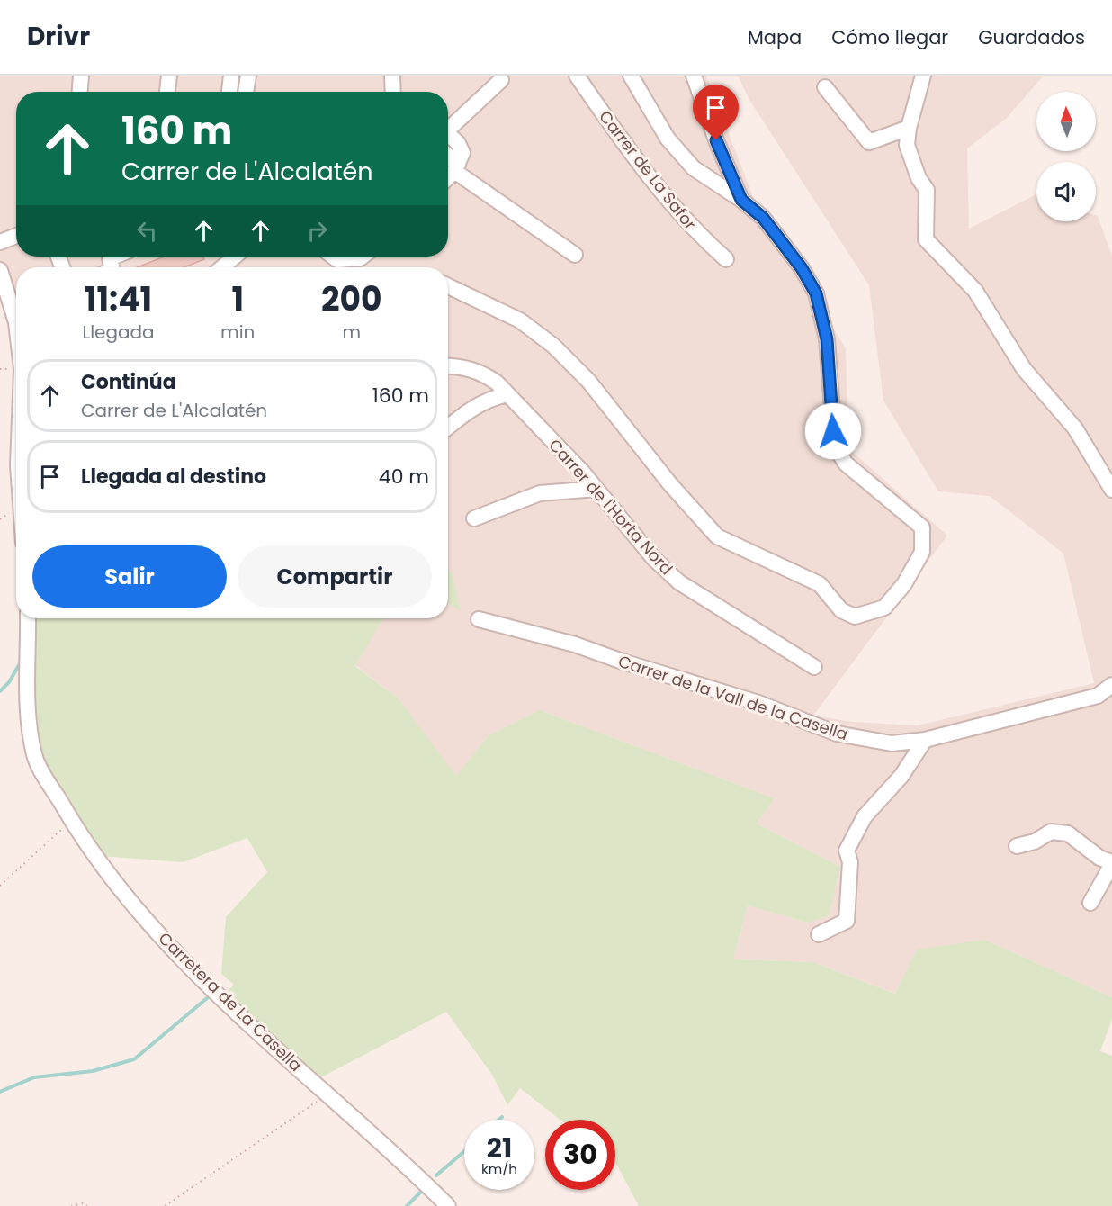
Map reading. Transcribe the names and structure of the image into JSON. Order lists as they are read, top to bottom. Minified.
{"streets":{"street":["Carrer de La Safor","Carrer de l'Horta Nord","Carrer de la Vall de la Casella","Carretera de La Casella"]},"north":"top","page":{"header":"Drivr","nav":["Mapa","Cómo llegar","Guardados"],"turn":["160 m","Carrer de L'Alcalatén"],"eta":["11:41","Llegada","1","min","200","m"],"list":[{"name":"Continúa","note":"Carrer de L'Alcalatén","value":"160 m"},{"name":"Llegada al destino","value":"40 m"}],"buttons":["Salir","Compartir"],"speed":"21 km/h","limit":"30"}}
